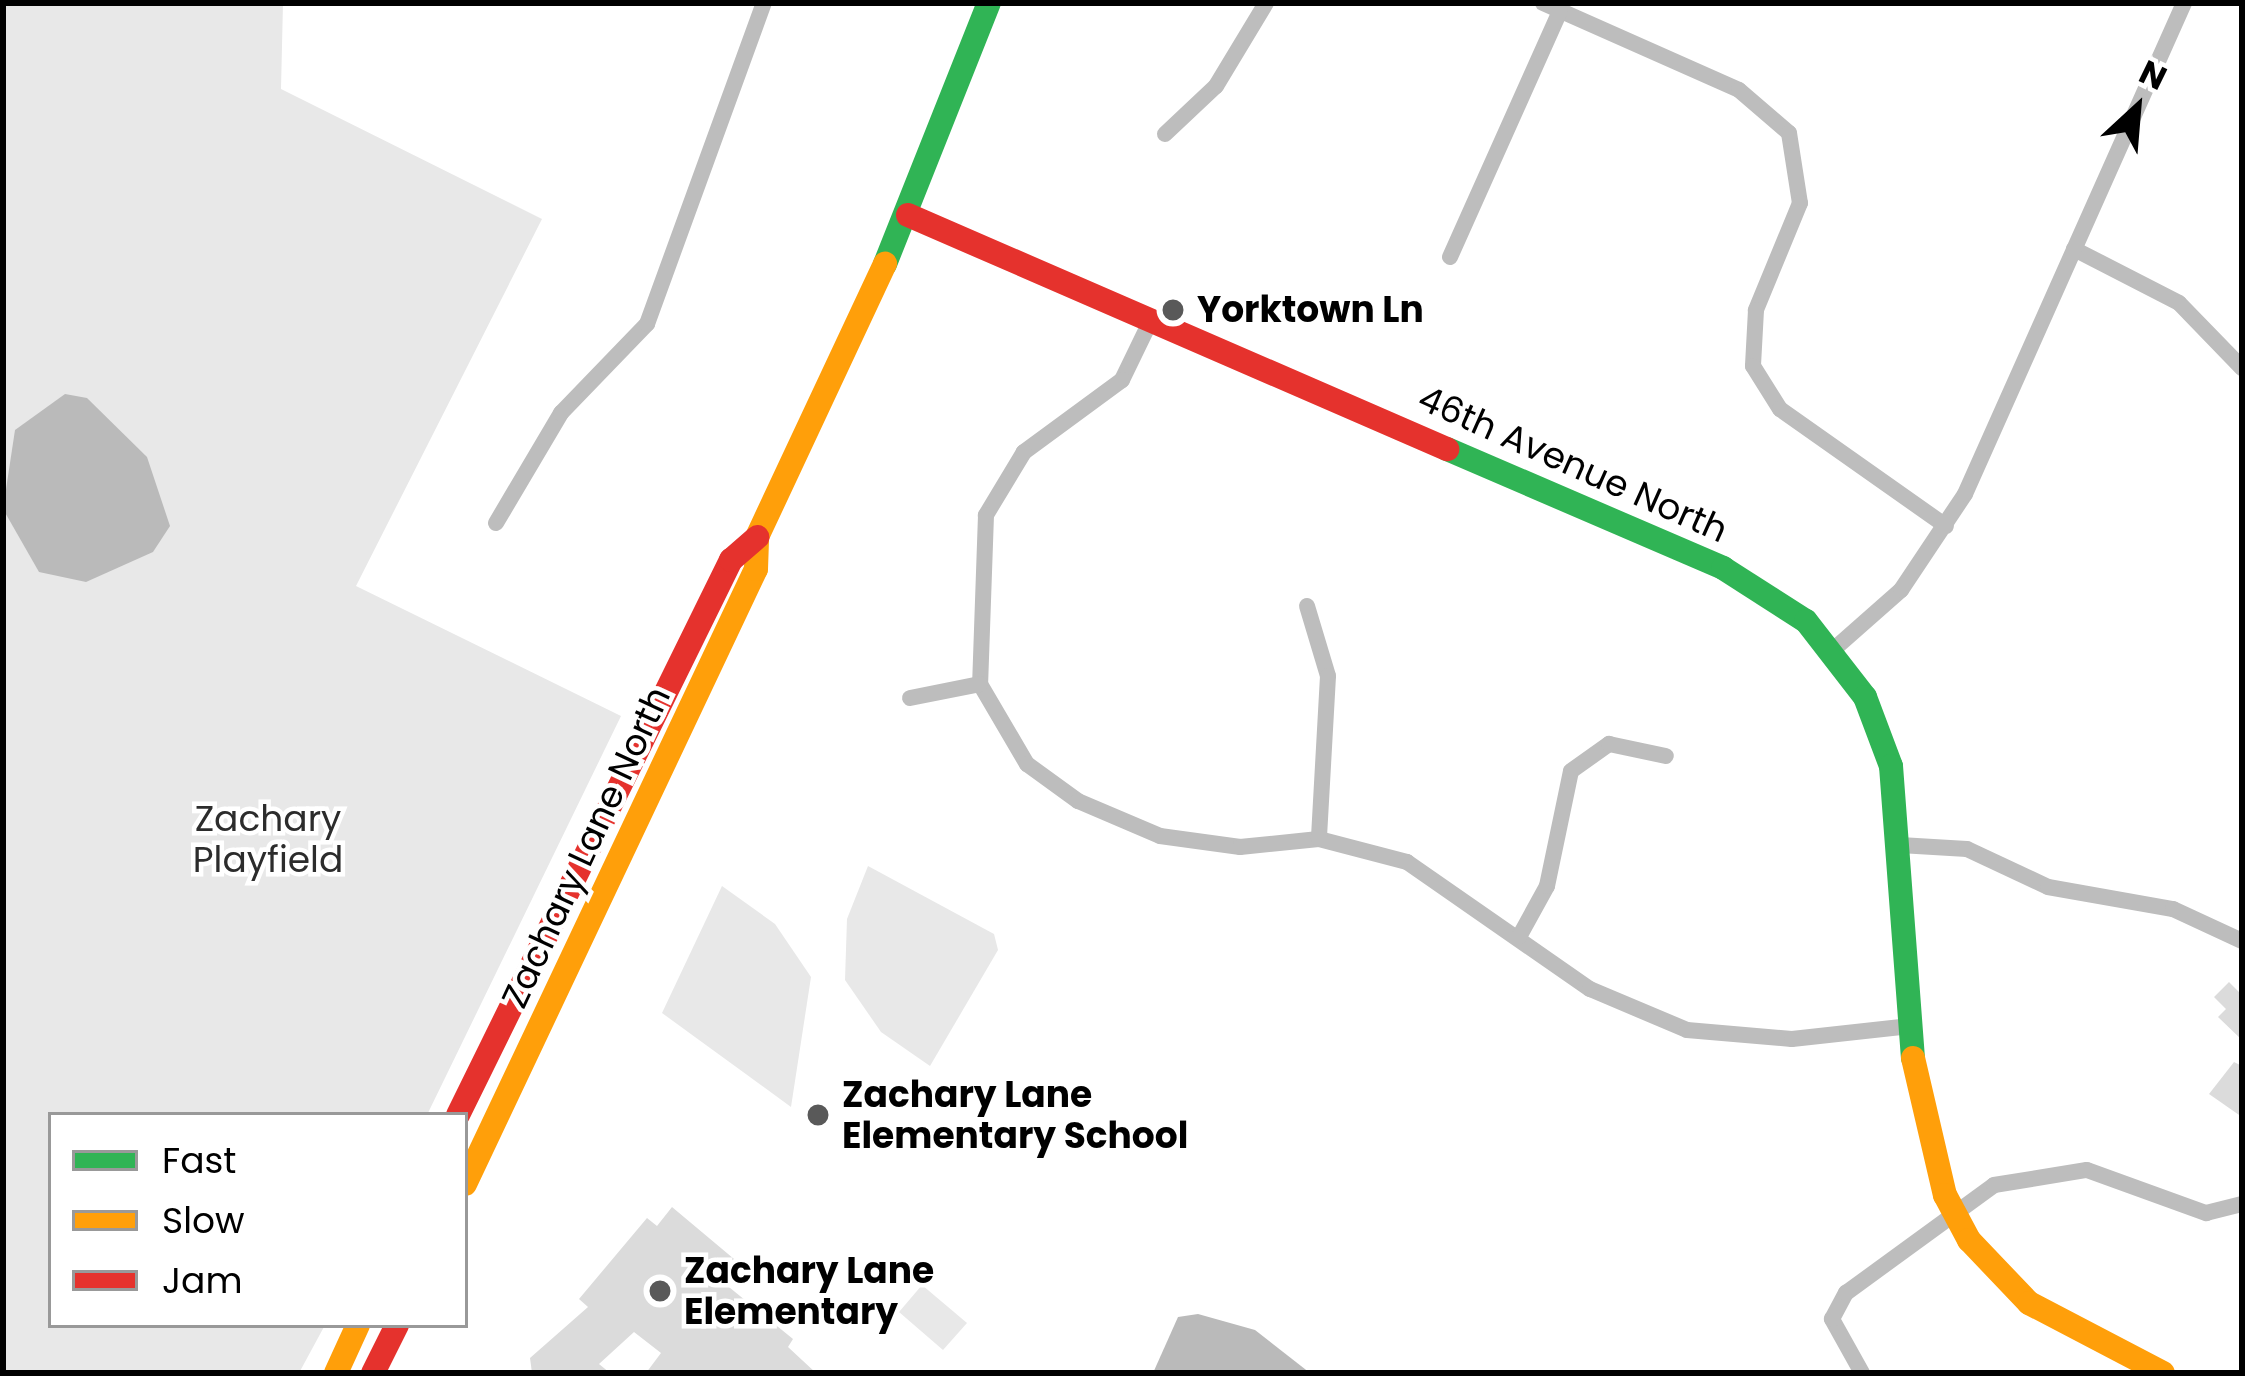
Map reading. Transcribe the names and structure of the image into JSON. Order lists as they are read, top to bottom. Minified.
{"streets":{"street":["46th Avenue North","Zachary Lane North"]},"crossings":[["46th Avenue North","Zachary Lane North"]],"parks":["Zachary Playfield"],"places":["Yorktown Ln","Zachary Lane Elementary School","Zachary Lane Elementary"],"legend":["Fast","Slow","Jam"],"north":"top right"}
